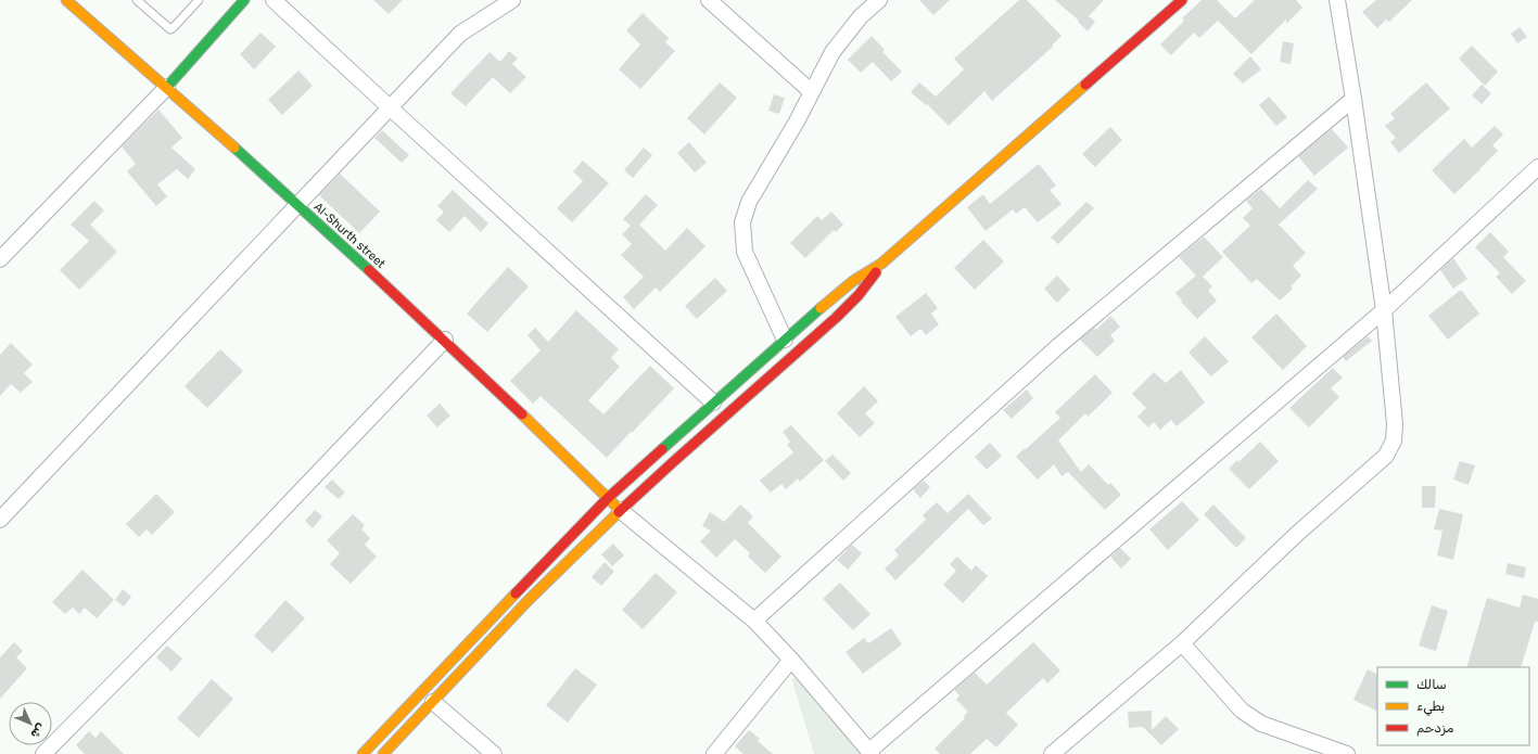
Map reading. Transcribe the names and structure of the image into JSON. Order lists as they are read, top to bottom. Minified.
{"streets":{"main road":["Al-Shurth street"]},"legend":["سالك","بطيء","مزدحم"],"north":"bottom right"}
